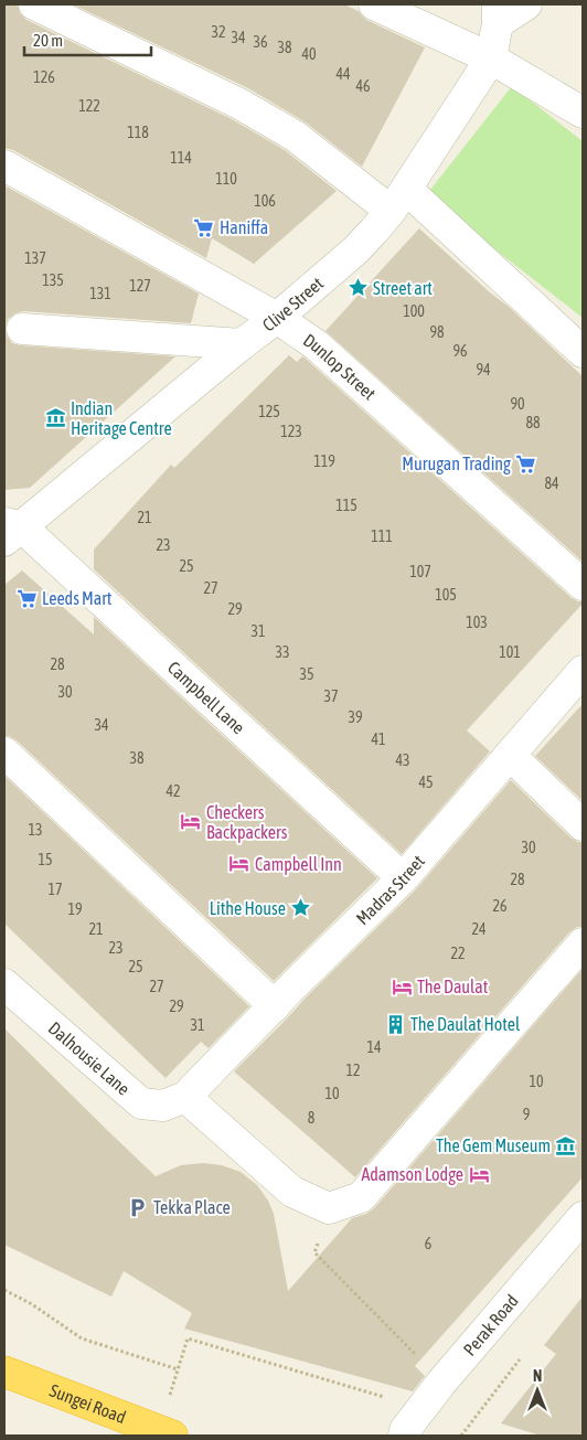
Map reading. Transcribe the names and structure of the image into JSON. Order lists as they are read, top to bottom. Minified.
{"streets":{"highway":["Sungei Road"],"street":["Clive Street","Dunlop Street","Campbell Lane","Madras Street","Dalhousie Lane","Perak Road"]},"crossings":[["Clive Street","Dunlop Street"],["Clive Street","Campbell Lane"],["Campbell Lane","Madras Street"],["Madras Street","Dalhousie Lane"]],"places":{"supermarket":["Haniffa","Murugan Trading","Leeds Mart"],"place":["Street art","Lithe House"],"museum":["Indian Heritage Centre","The Gem Museum"],"hotel":["Checkers Backpackers","Campbell Inn","The Daulat","Adamson Lodge"],"building":["The Daulat Hotel"],"parking":["Tekka Place"]},"house_numbers":["32","34","36","38","40","44","126","46","122","118","114","110","106","137","135","127","131","100","98","96","94","90","125","88","123","119","84","115","21","111","23","25","107","27","105","29","103","31","33","101","28","35","30","37","39","34","41","38","43","45","42","13","30","15","28","17","26","19","21","24","23","22","25","27","29","31","14","12","10","10","9","8","6"],"scale_bar":"20 m","north":"top"}
